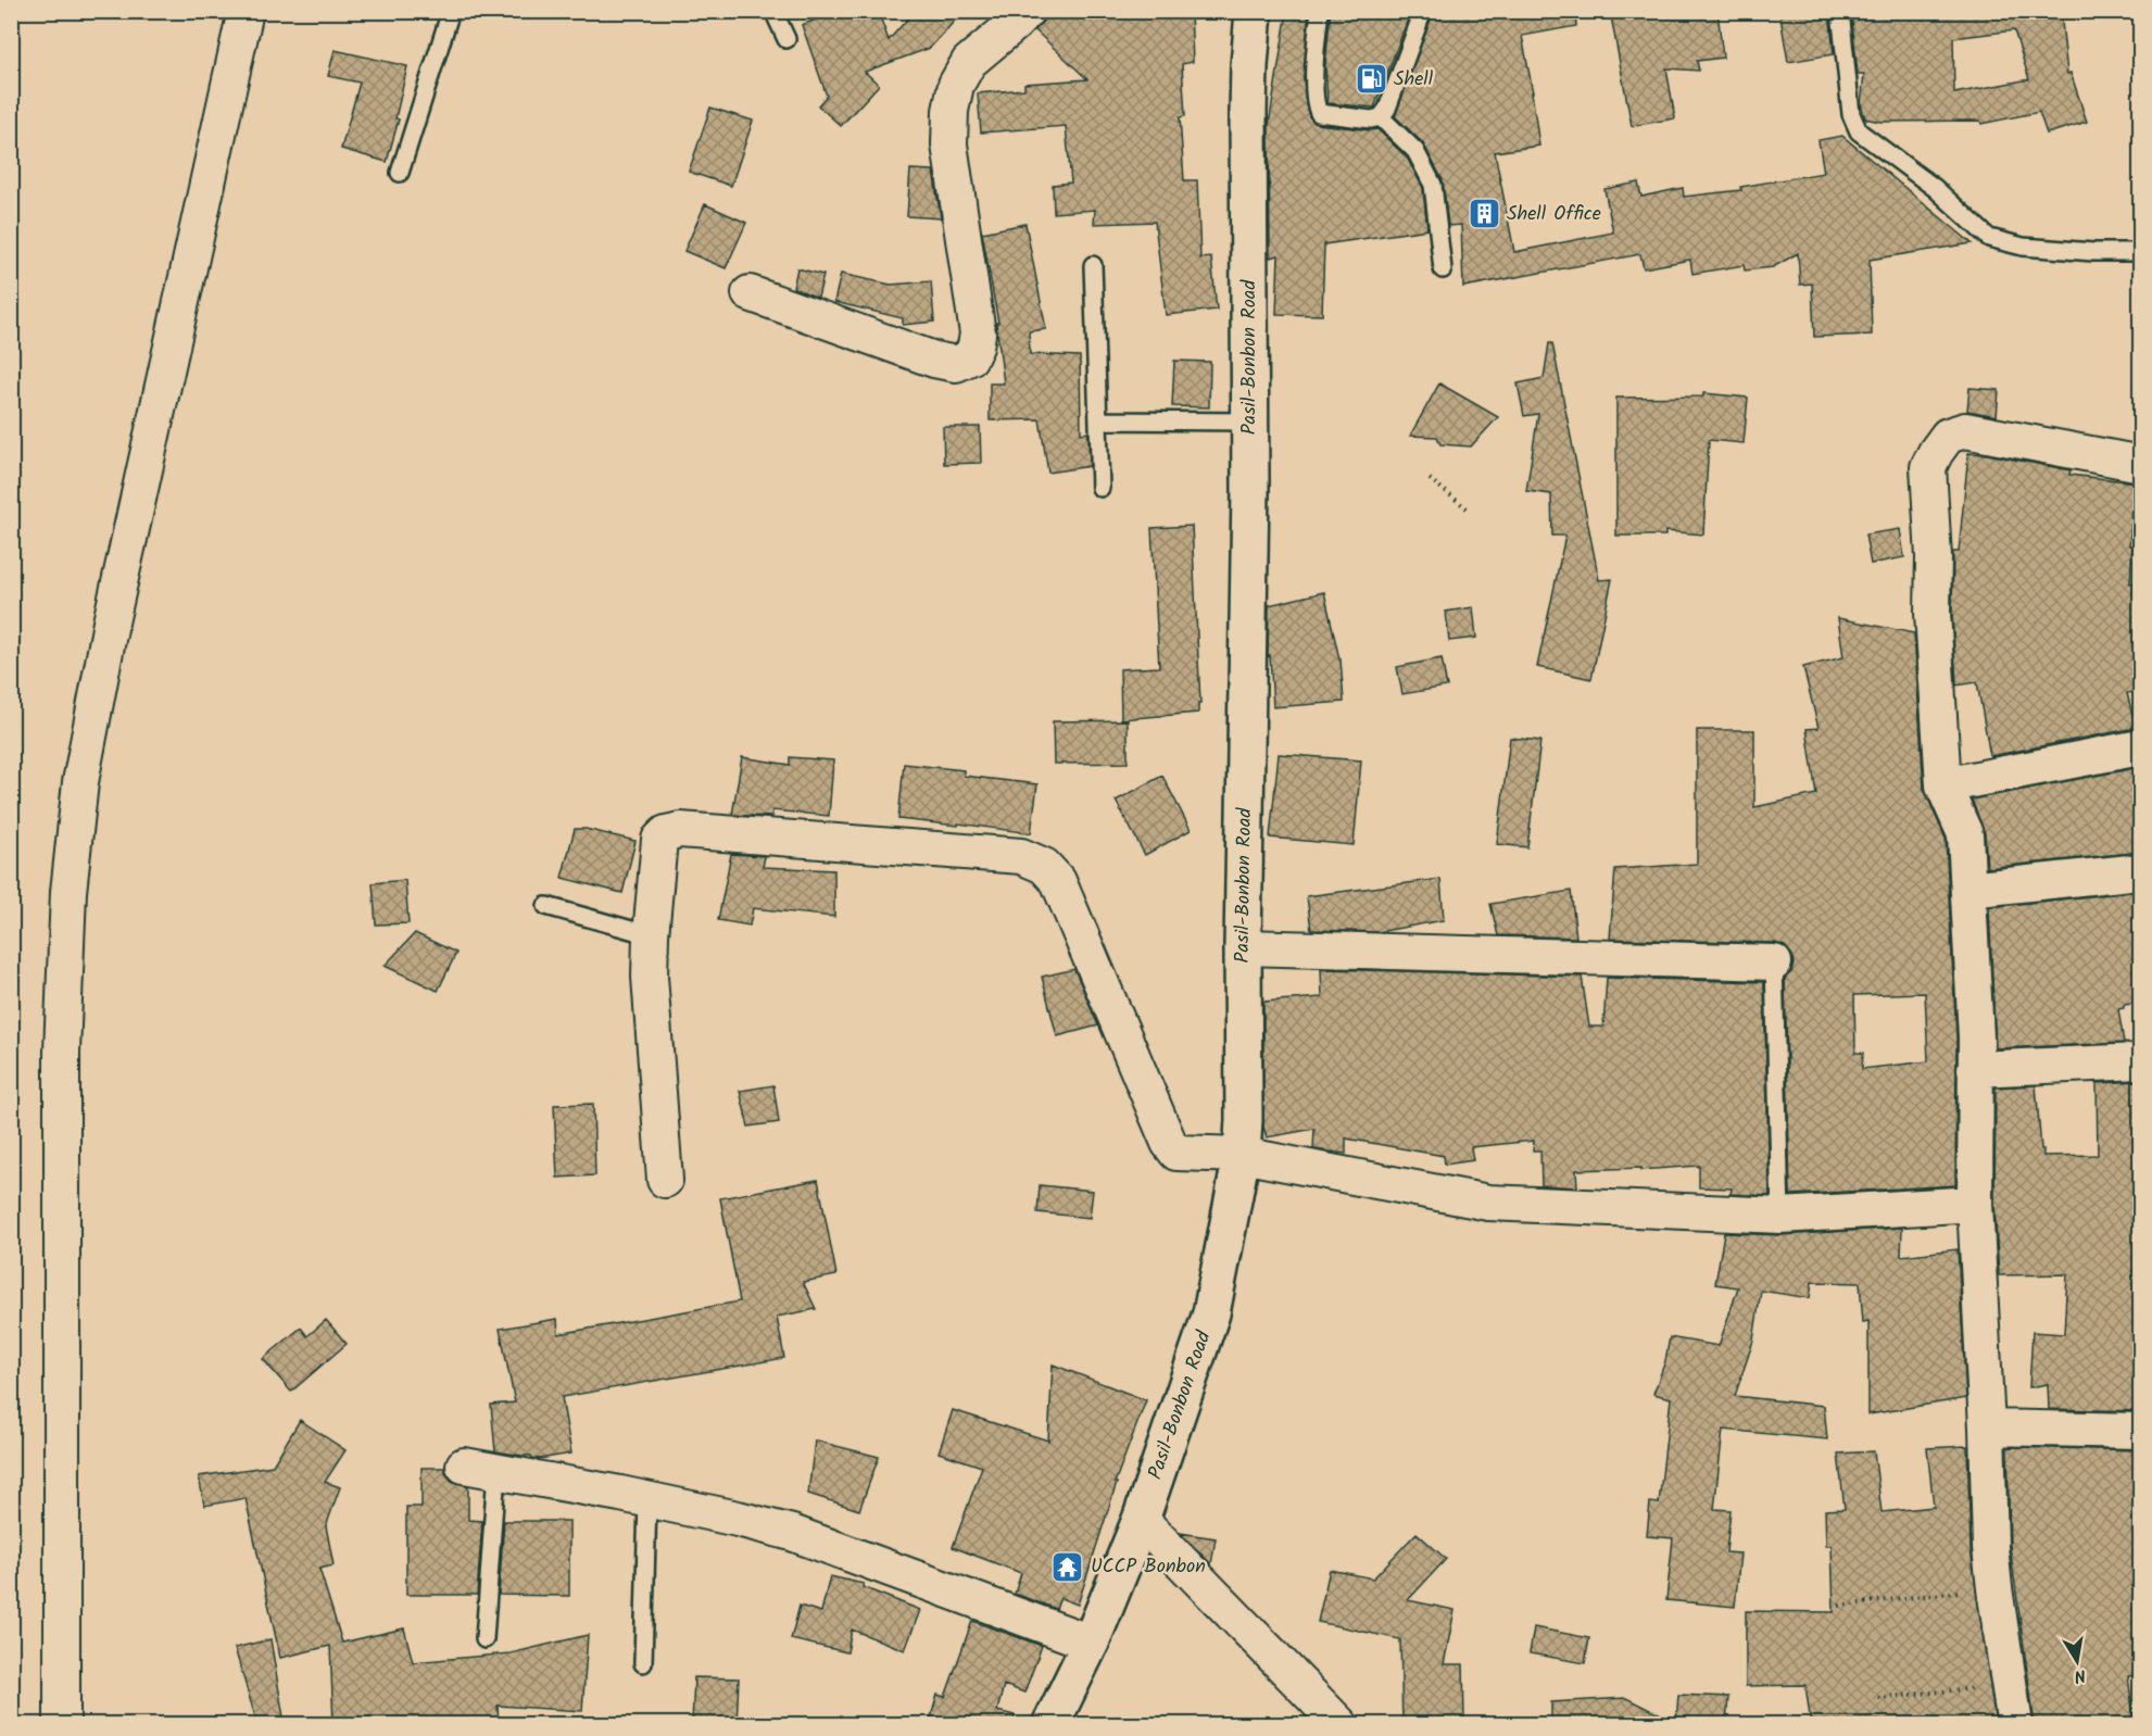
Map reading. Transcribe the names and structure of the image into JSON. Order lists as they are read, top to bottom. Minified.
{"streets":{"street":["Pasil-Bonbon Road"]},"places":{"fuel station":["Shell"],"building":["Shell Office"],"temple":["UCCP Bonbon"]},"north":"bottom"}
